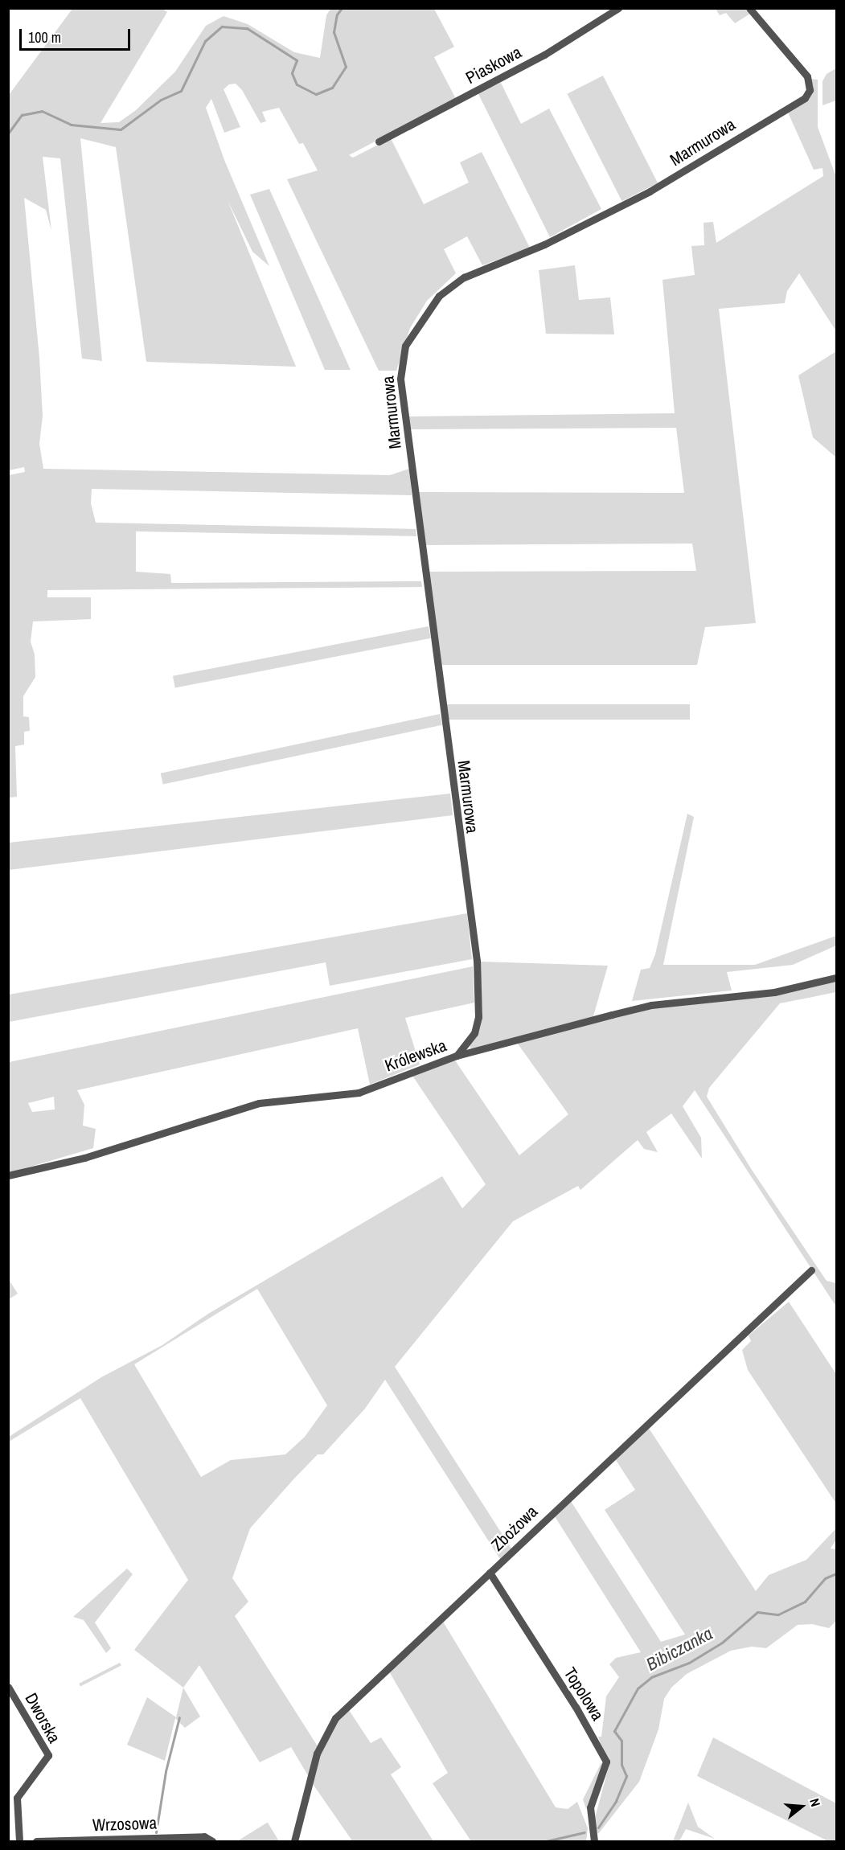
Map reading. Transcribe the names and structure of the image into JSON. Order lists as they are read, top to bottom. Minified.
{"streets":{"street":["Piaskowa","Marmurowa","Królewska","Zbożowa","Topolowa","Dworska","Wrzosowa"]},"crossings":[["Marmurowa","Królewska"],["Zbożowa","Topolowa"]],"water":["Bibiczanka"],"scale_bar":"100 m","north":"right"}
